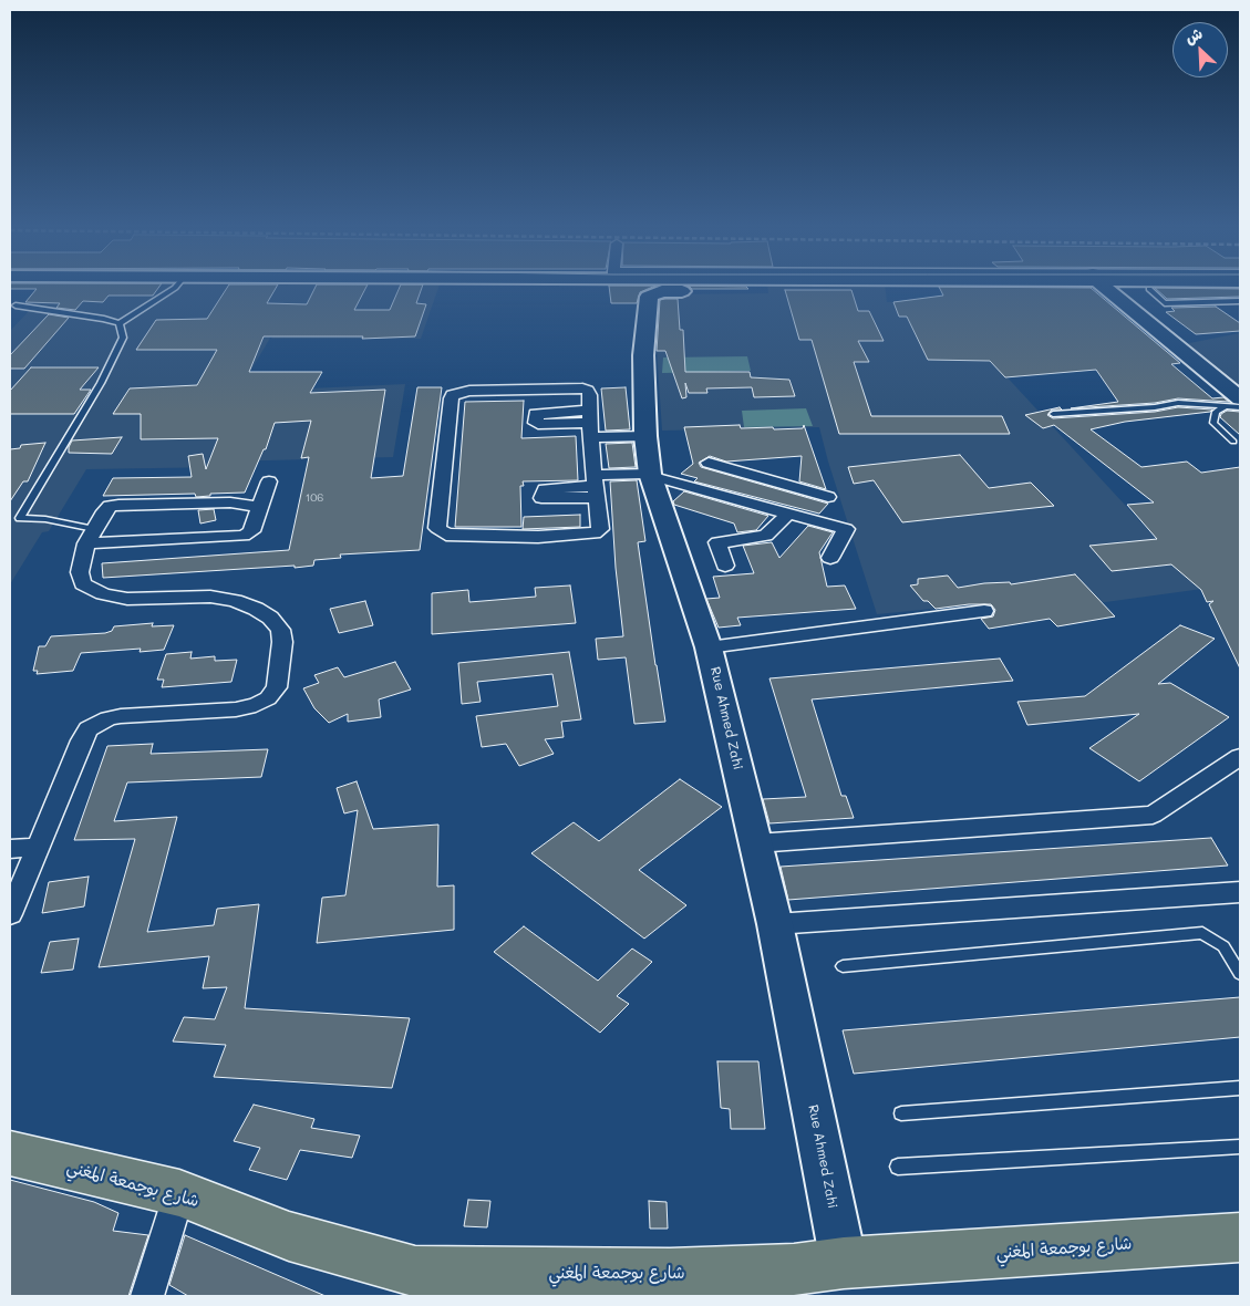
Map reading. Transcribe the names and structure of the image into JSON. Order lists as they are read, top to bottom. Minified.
{"streets":{"main road":["Rue Ahmed Zahi","شارع بوجمعة المغني"]},"crossings":[["Rue Ahmed Zahi","شارع بوجمعة المغني"]],"house_numbers":["106"],"north":"top left"}
